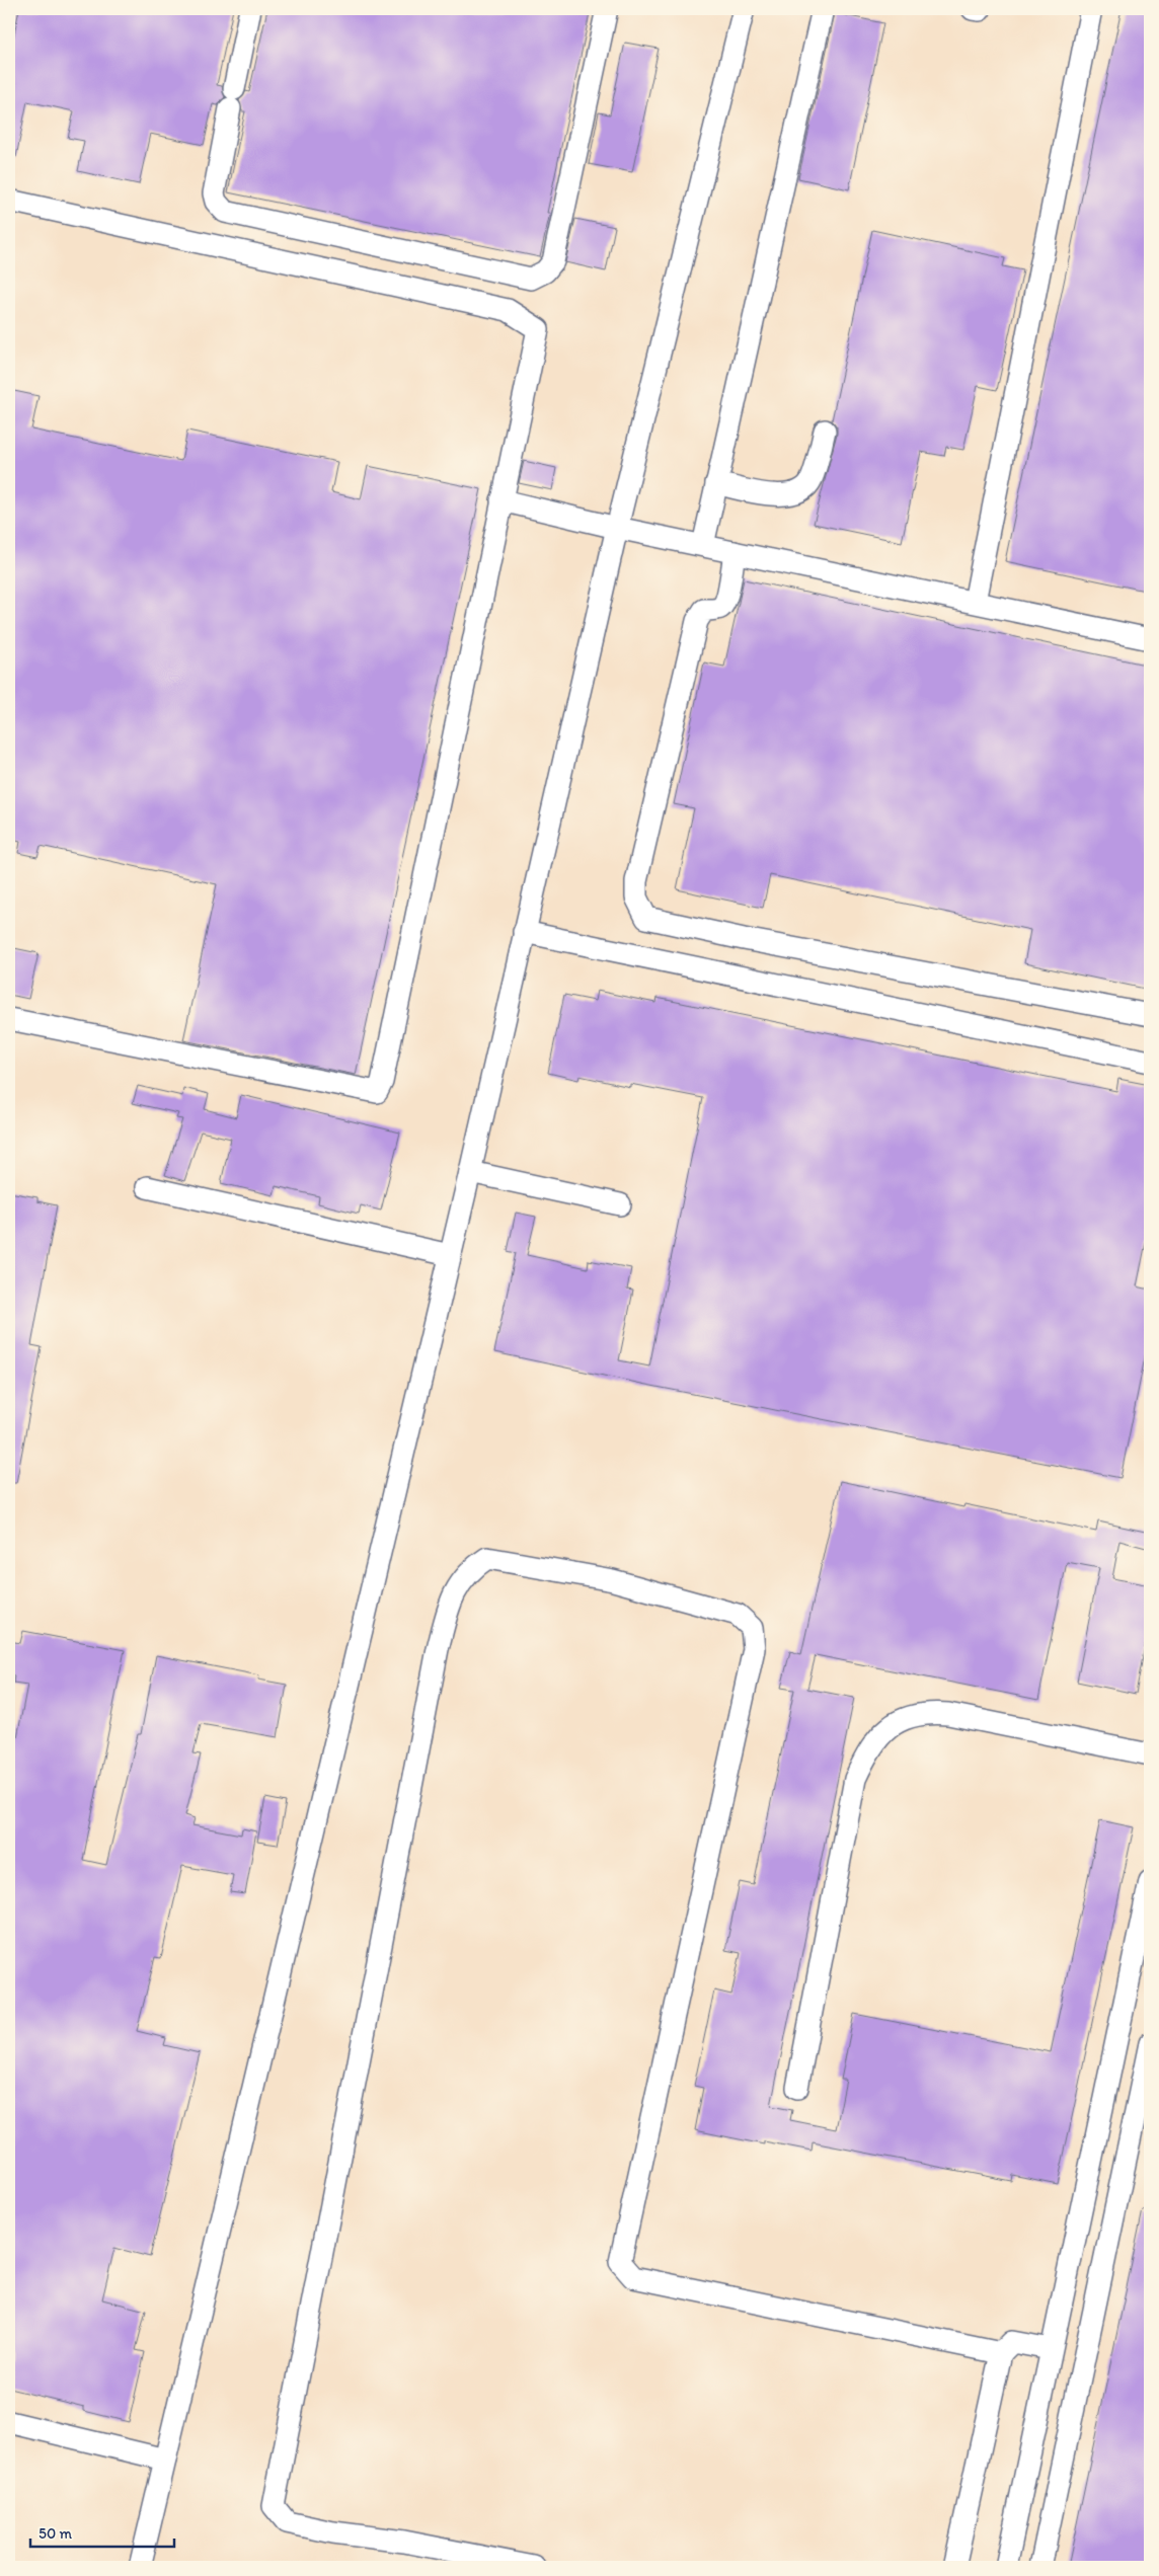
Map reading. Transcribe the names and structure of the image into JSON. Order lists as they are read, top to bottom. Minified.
{"scale_bar":"50 m"}
